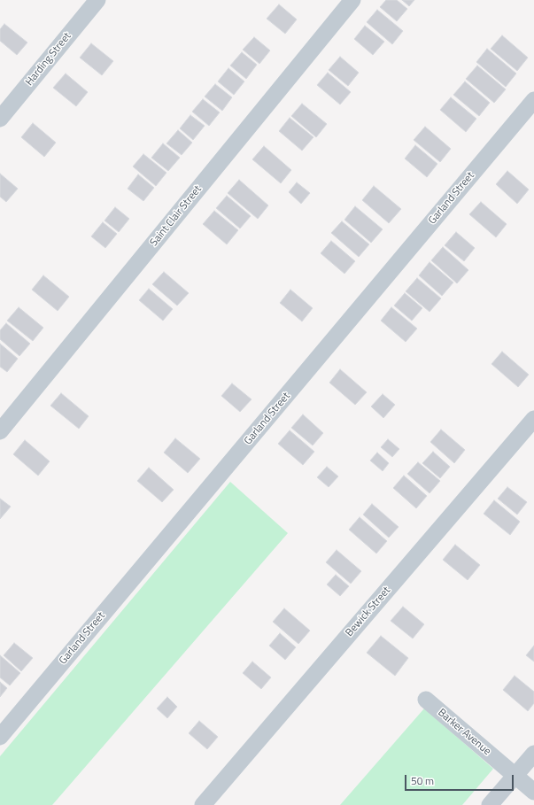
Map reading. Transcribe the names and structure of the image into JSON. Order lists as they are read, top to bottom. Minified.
{"streets":{"street":["Harding Street","Garland Street","Saint Clair Street","Bewick Street","Barker Avenue"]},"scale_bar":"50 m"}
